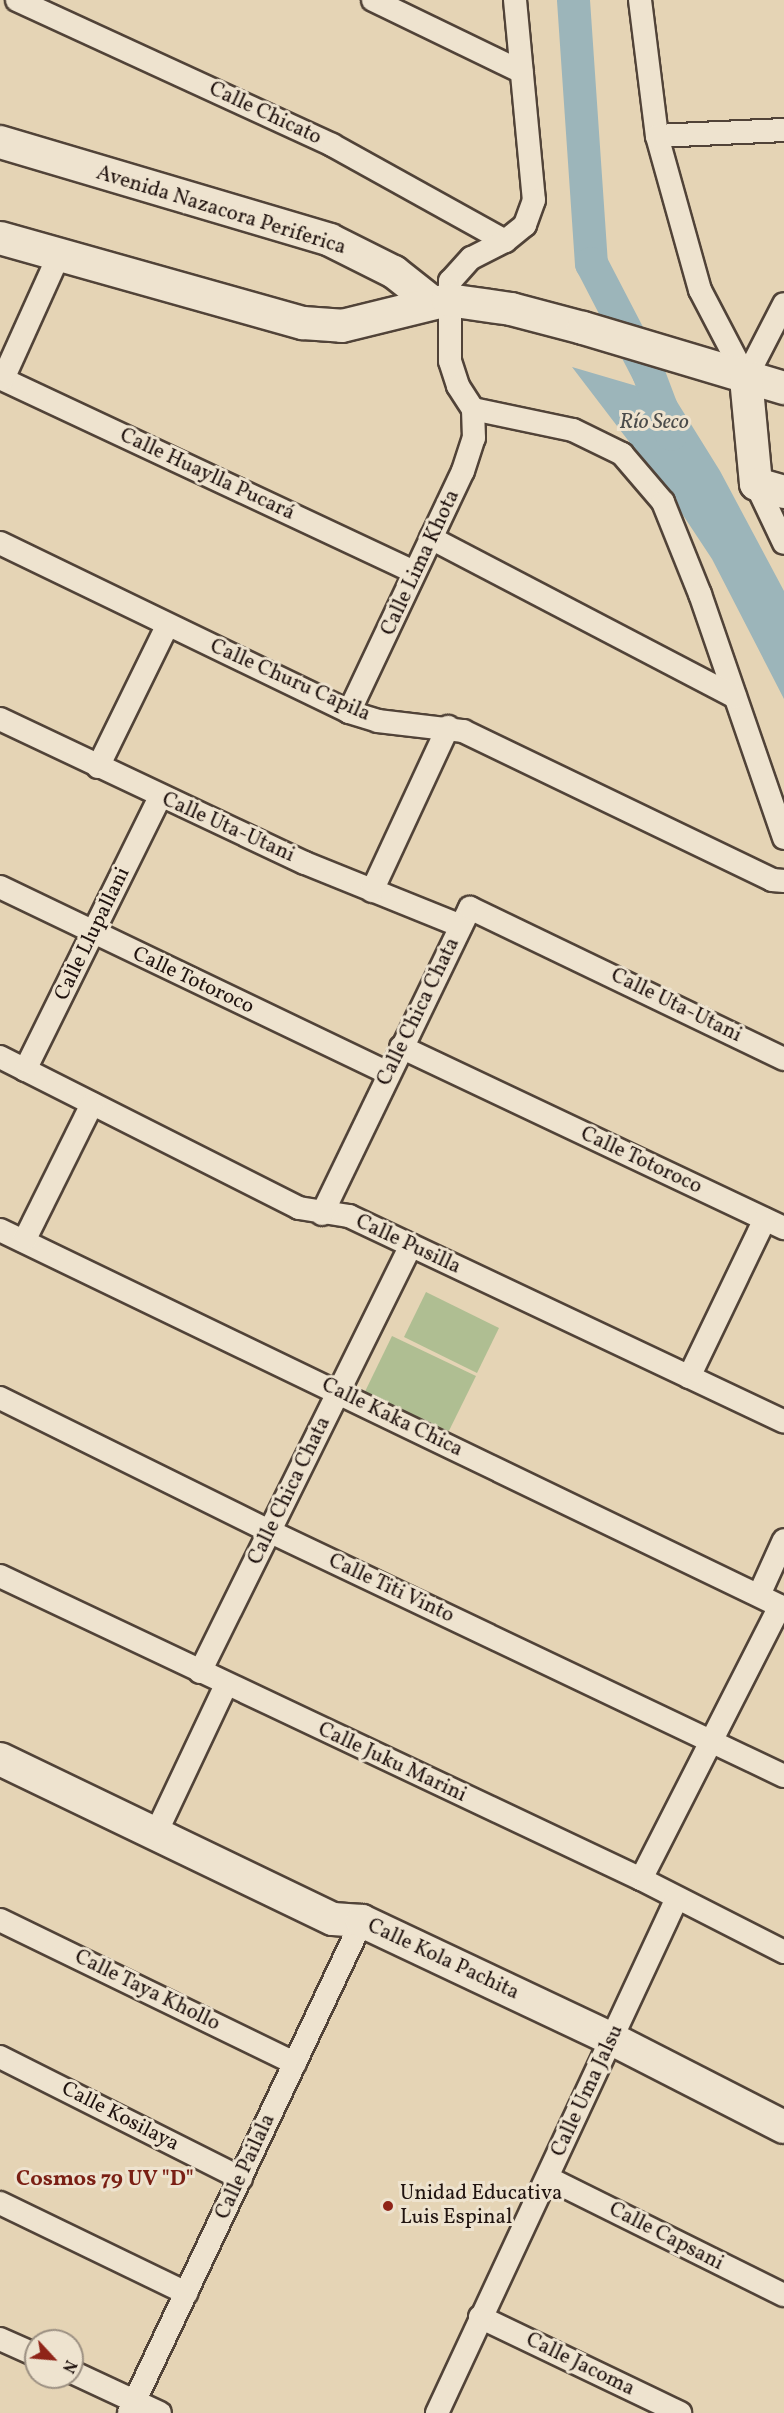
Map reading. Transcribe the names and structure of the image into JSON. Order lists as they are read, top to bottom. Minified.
{"streets":{"street":["Calle Chicato","Avenida Nazacora Periferica","Calle Huaylla Pucará","Calle Lima Khota","Calle Churu Capila","Calle Uta-Utani","Calle Llupallani","Calle Totoroco","Calle Chica Chata","Calle Pusilla","Calle Kaka Chica","Calle Titi Vinto","Calle Juku Marini","Calle Kola Pachita","Calle Taya Khollo","Calle Uma Jalsu","Calle Kosilaya","Calle Pailala","Calle Capsani","Calle Jacoma"]},"crossings":[["Calle Huaylla Pucará","Calle Lima Khota"],["Calle Lima Khota","Calle Churu Capila"],["Calle Uta-Utani","Calle Llupallani"],["Calle Uta-Utani","Calle Chica Chata"],["Calle Llupallani","Calle Totoroco"],["Calle Llupallani","Calle Pusilla"],["Calle Totoroco","Calle Chica Chata"],["Calle Chica Chata","Calle Pusilla"],["Calle Chica Chata","Calle Kaka Chica"],["Calle Chica Chata","Calle Titi Vinto"],["Calle Chica Chata","Calle Juku Marini"],["Calle Juku Marini","Calle Uma Jalsu"],["Calle Kola Pachita","Calle Uma Jalsu"],["Calle Kola Pachita","Calle Pailala"],["Calle Taya Khollo","Calle Pailala"],["Calle Uma Jalsu","Calle Capsani"],["Calle Uma Jalsu","Calle Jacoma"],["Calle Kosilaya","Calle Pailala"]],"districts":["Cosmos 79 UV \"D\""],"water":["Río Seco"],"places":["Unidad Educativa Luis Espinal"],"north":"bottom right"}
